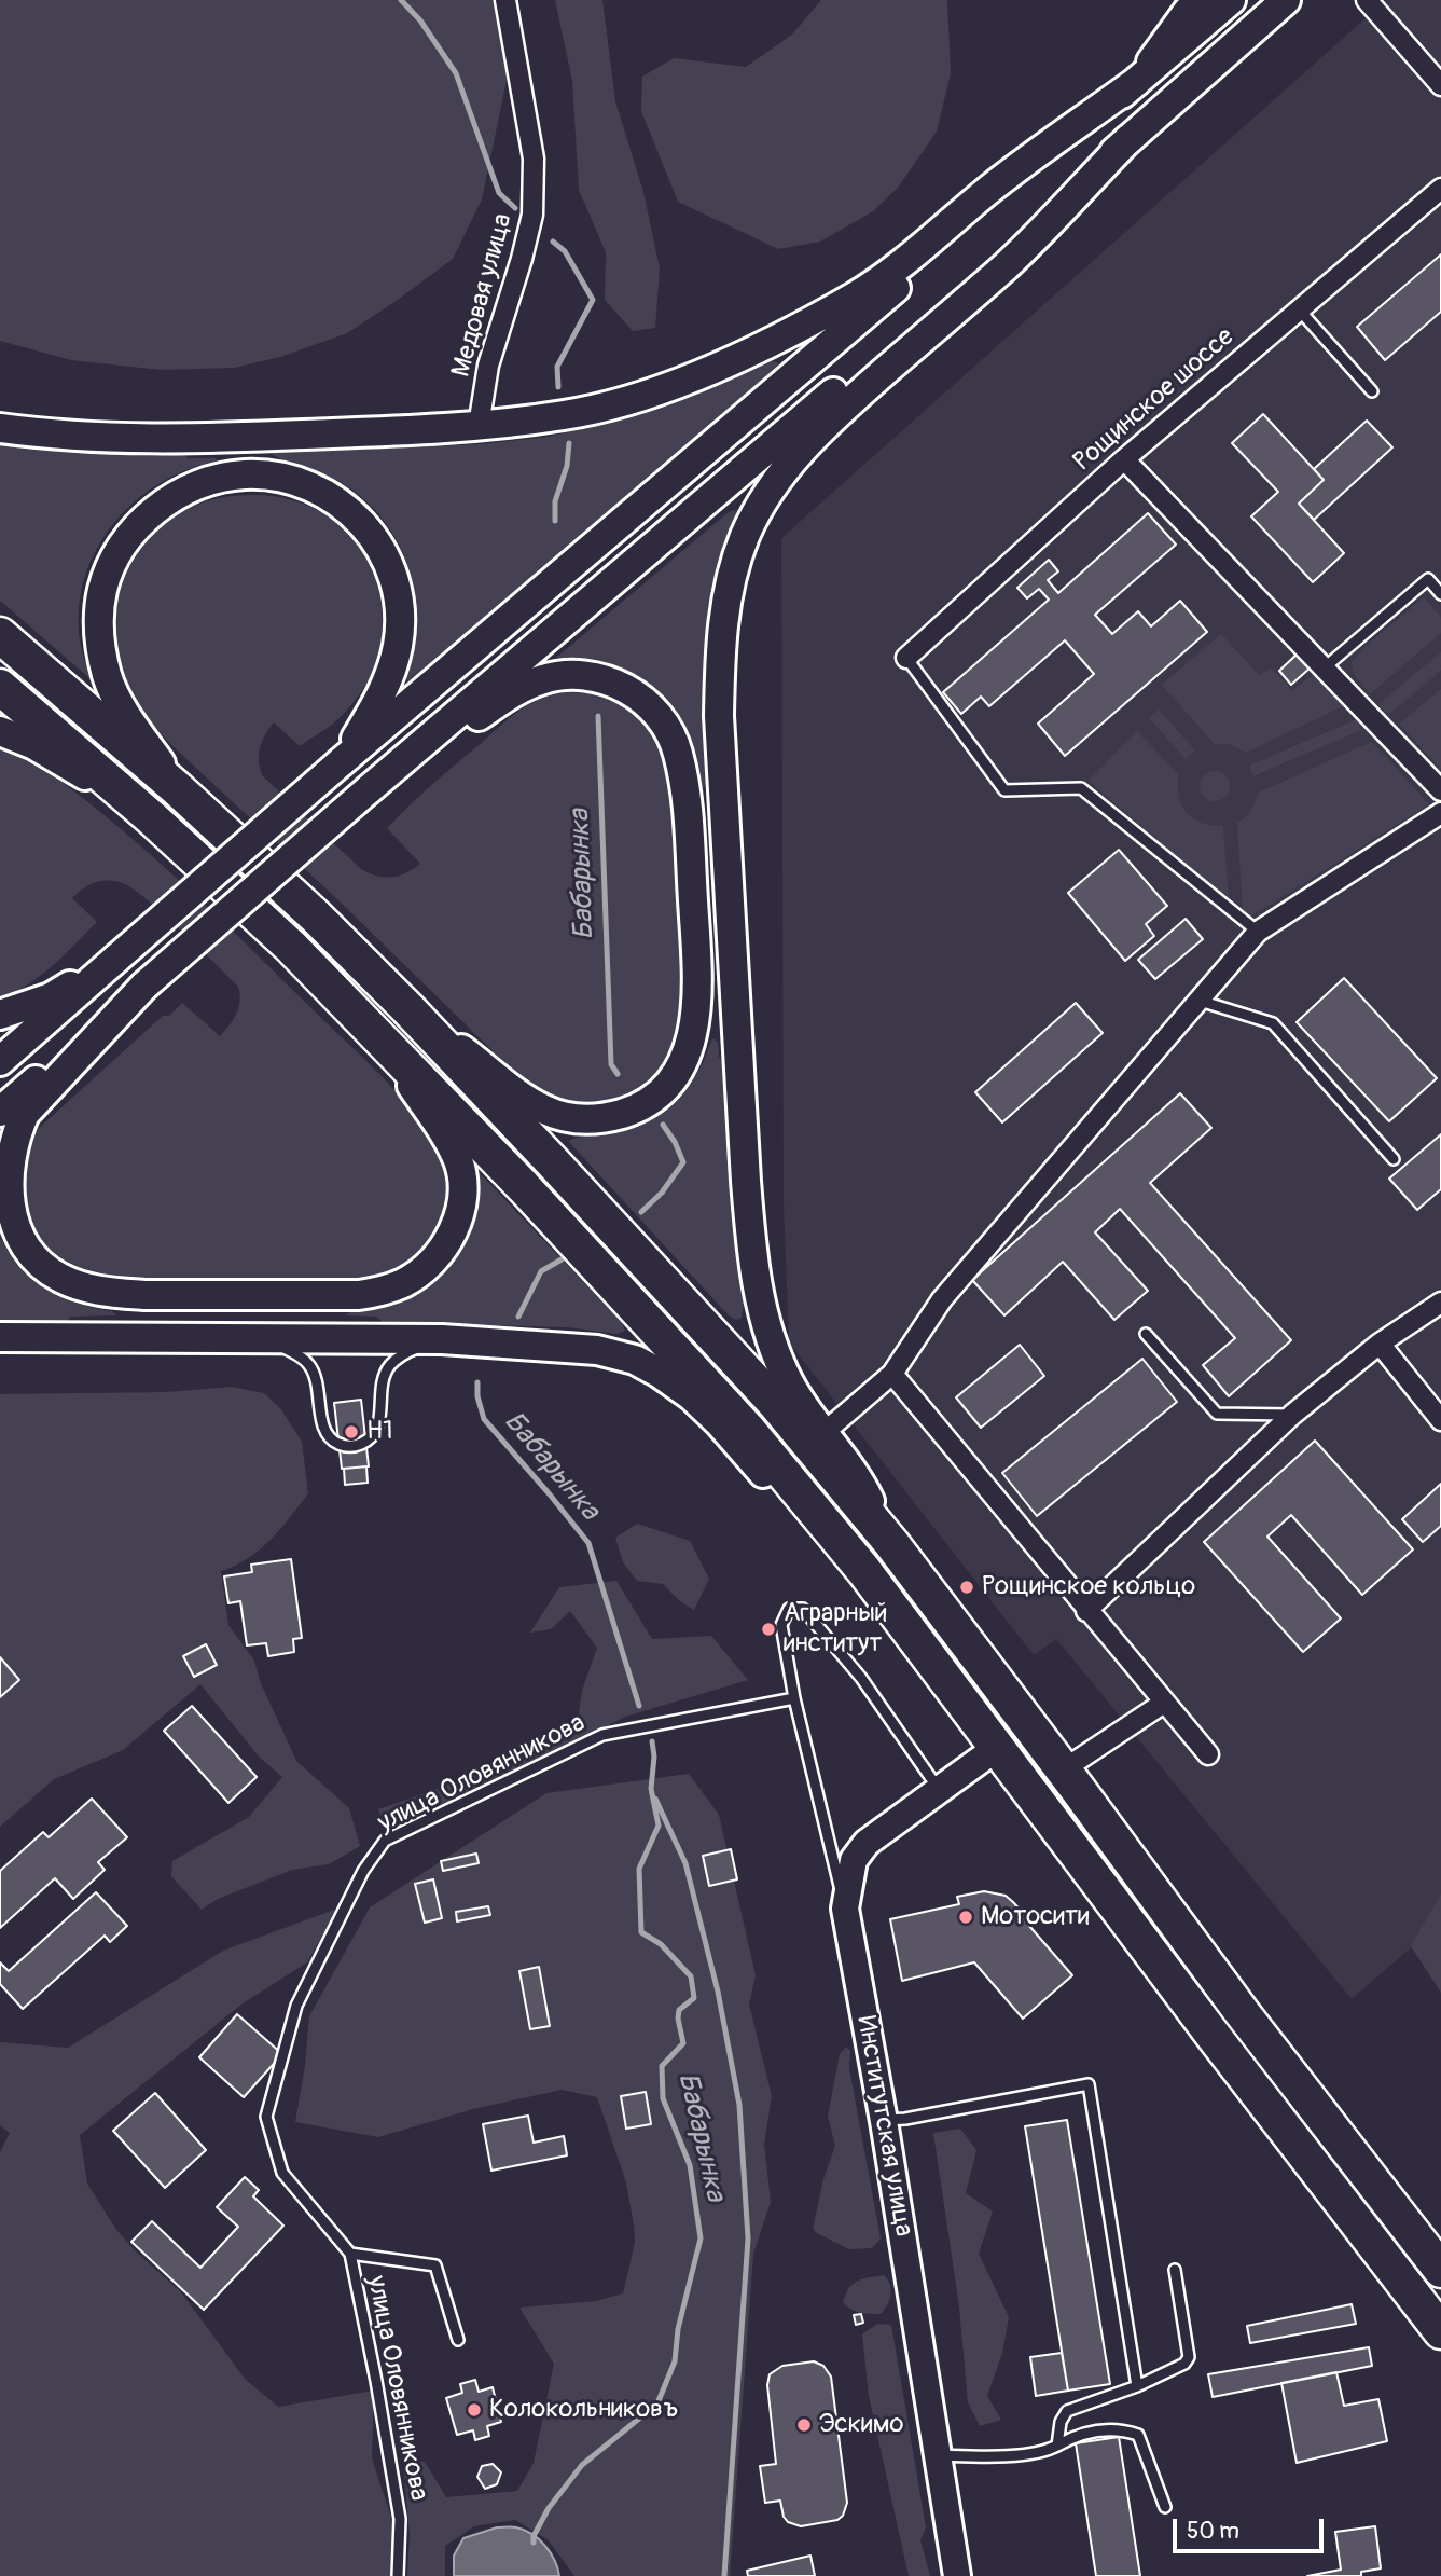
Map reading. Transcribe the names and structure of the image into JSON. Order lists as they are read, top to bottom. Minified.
{"streets":{"street":["Медовая улица","Рощинское шоссе","Институтская улица"],"lane":["улица Оловянникова"]},"water":["Бабарынка"],"places":["Н1","Рощинское кольцо","Аграрный институт","Мотосити","Колокольниковъ","Эскимо"],"scale_bar":"50 m"}
